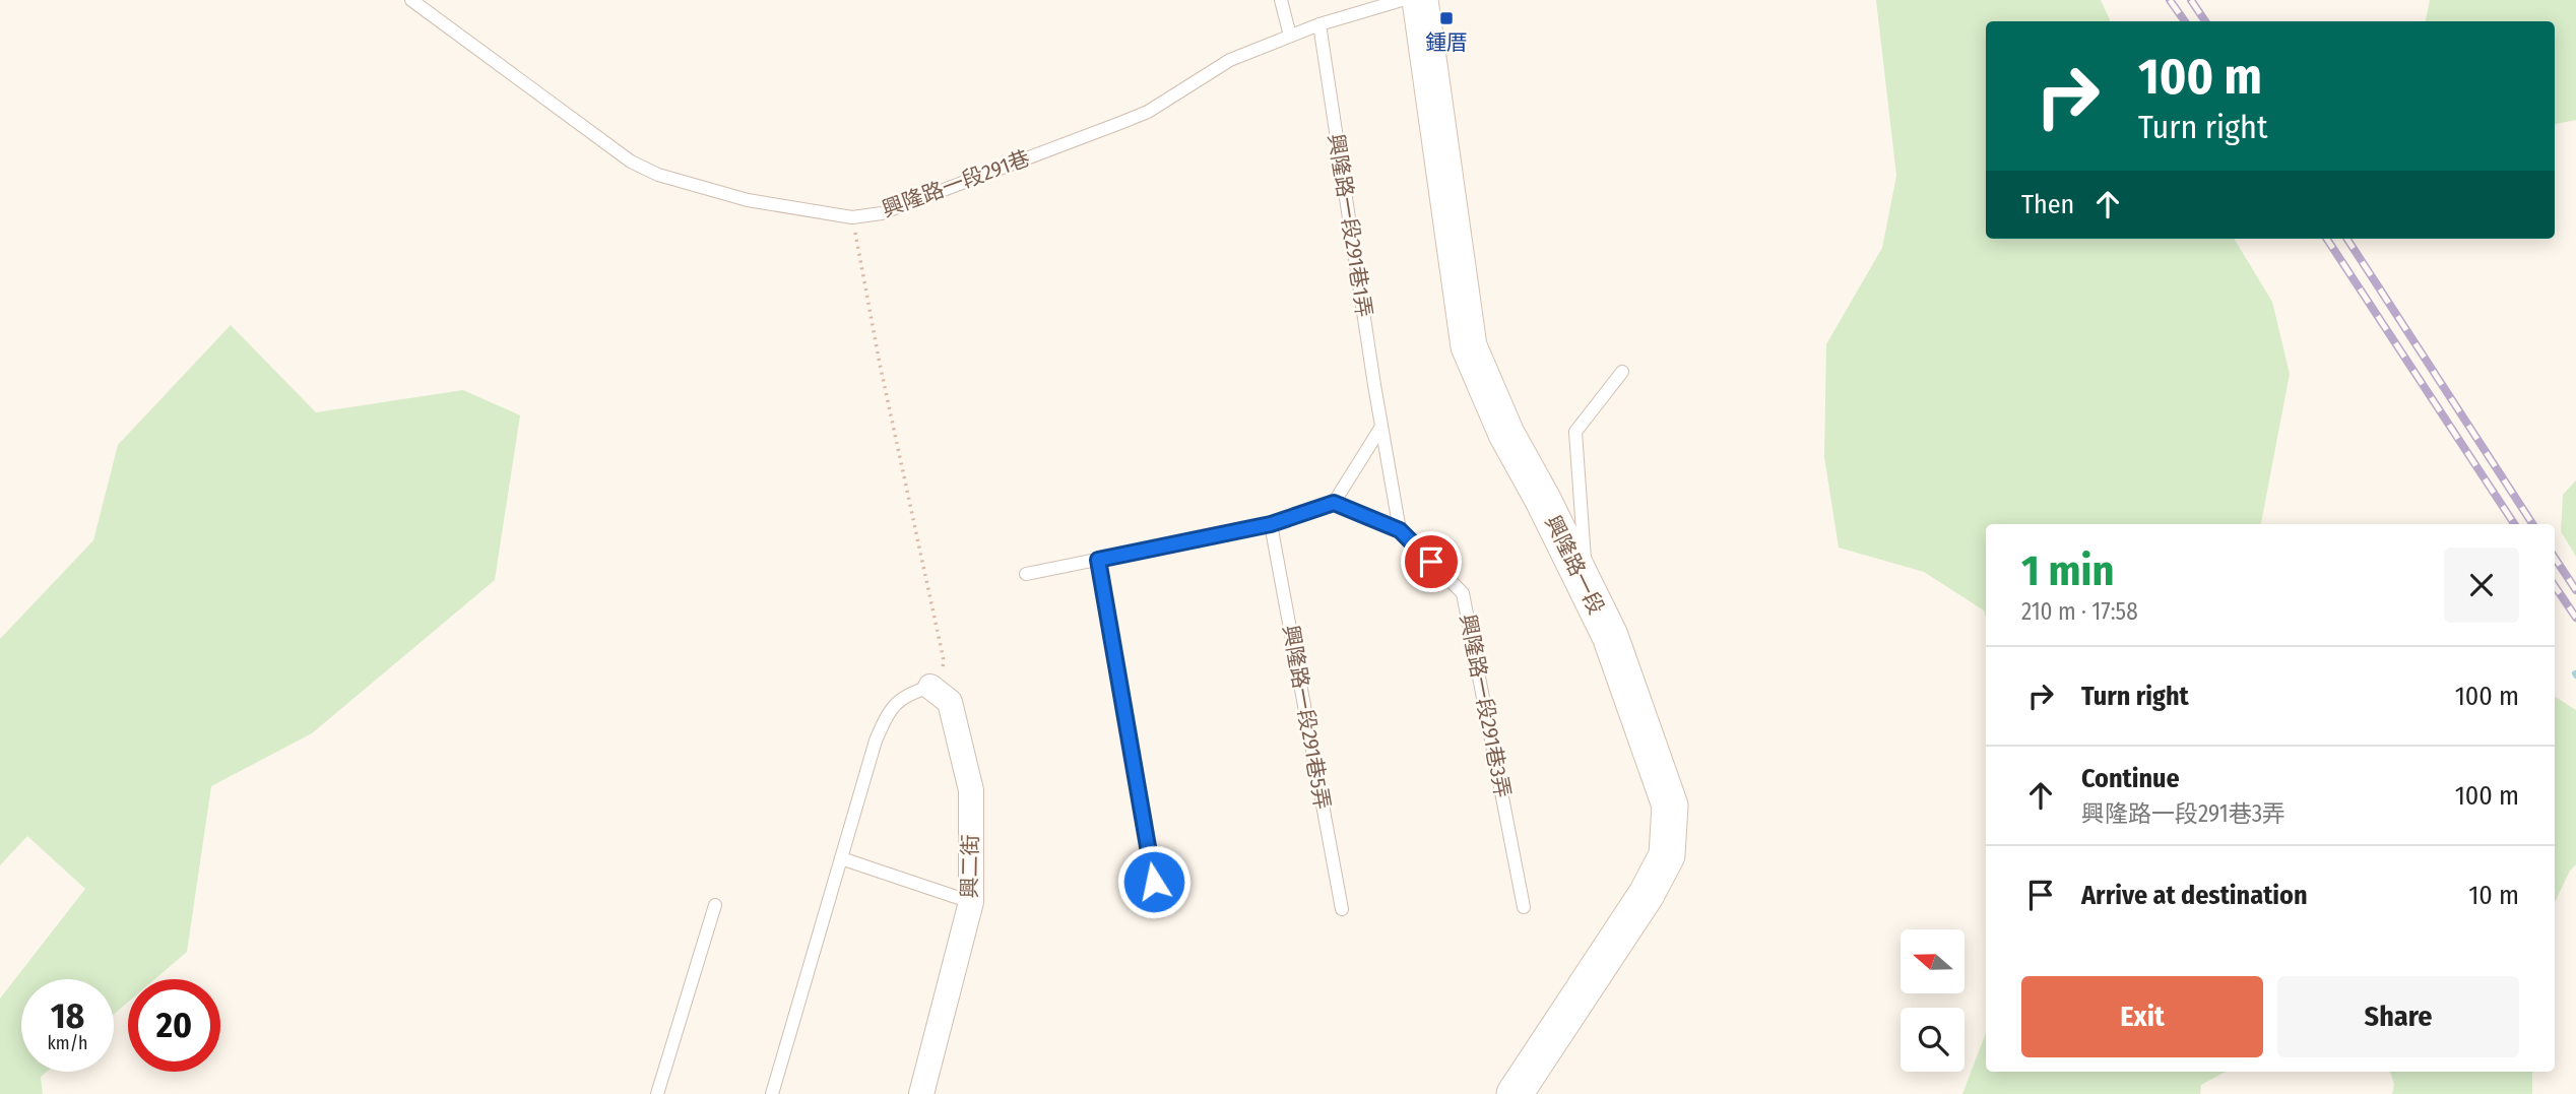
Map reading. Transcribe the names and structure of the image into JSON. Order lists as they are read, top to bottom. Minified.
{"streets":{"street":["興隆路一段","興二街"],"lane":["興隆路一段291巷","興隆路一段291巷1弄","興隆路一段291巷3弄","興隆路一段291巷5弄"]},"crossings":[["興隆路一段291巷","興隆路一段291巷1弄"],["興隆路一段291巷1弄","興隆路一段291巷3弄"]],"places":{"transit":["鍾厝"]},"north":"left","page":{"turn":["100 m","Turn right"],"then":"Then","heading":["1 min","210 m · 17:58"],"list":[{"name":"Turn right","value":"100 m"},{"name":"Continue","note":"興隆路一段291巷3弄","value":"100 m"},{"name":"Arrive at destination","value":"10 m"}],"buttons":["Exit","Share"],"speed":"18 km/h","limit":"20"}}
